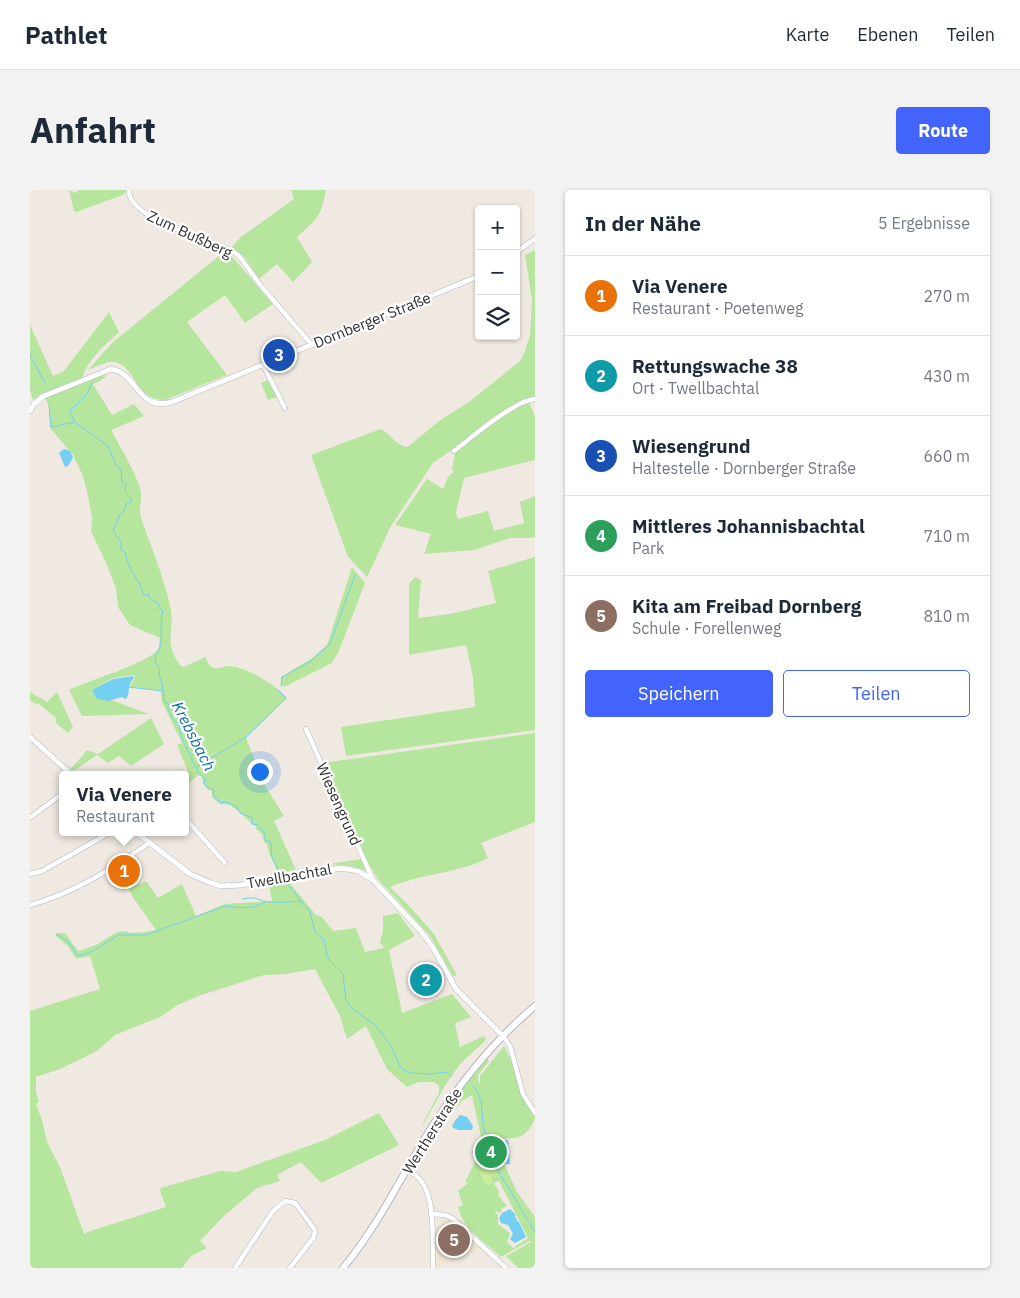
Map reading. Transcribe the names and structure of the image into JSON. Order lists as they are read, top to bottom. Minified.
{"streets":{"main road":["Wertherstraße"],"street":["Zum Bußberg","Dornberger Straße","Wiesengrund","Twellbachtal"]},"crossings":[["Zum Bußberg","Dornberger Straße"],["Wiesengrund","Twellbachtal"],["Twellbachtal","Wertherstraße"]],"water":["Krebsbach"],"page":{"header":"Pathlet","nav":["Karte","Ebenen","Teilen"],"title":"Anfahrt","buttons":["Route",["Speichern","Teilen"]],"heading":["In der Nähe","5 Ergebnisse"],"map_buttons":["+","−"],"list":[{"mark":"1","name":"Via Venere","note":"Restaurant · Poetenweg","value":"270 m"},{"mark":"2","name":"Rettungswache 38","note":"Ort · Twellbachtal","value":"430 m"},{"mark":"3","name":"Wiesengrund","note":"Haltestelle · Dornberger Straße","value":"660 m"},{"mark":"4","name":"Mittleres Johannisbachtal","note":"Park","value":"710 m"},{"mark":"5","name":"Kita am Freibad Dornberg","note":"Schule · Forellenweg","value":"810 m"}],"pins":["3","1","2","4","5"],"popup":["Via Venere","Restaurant"]}}
